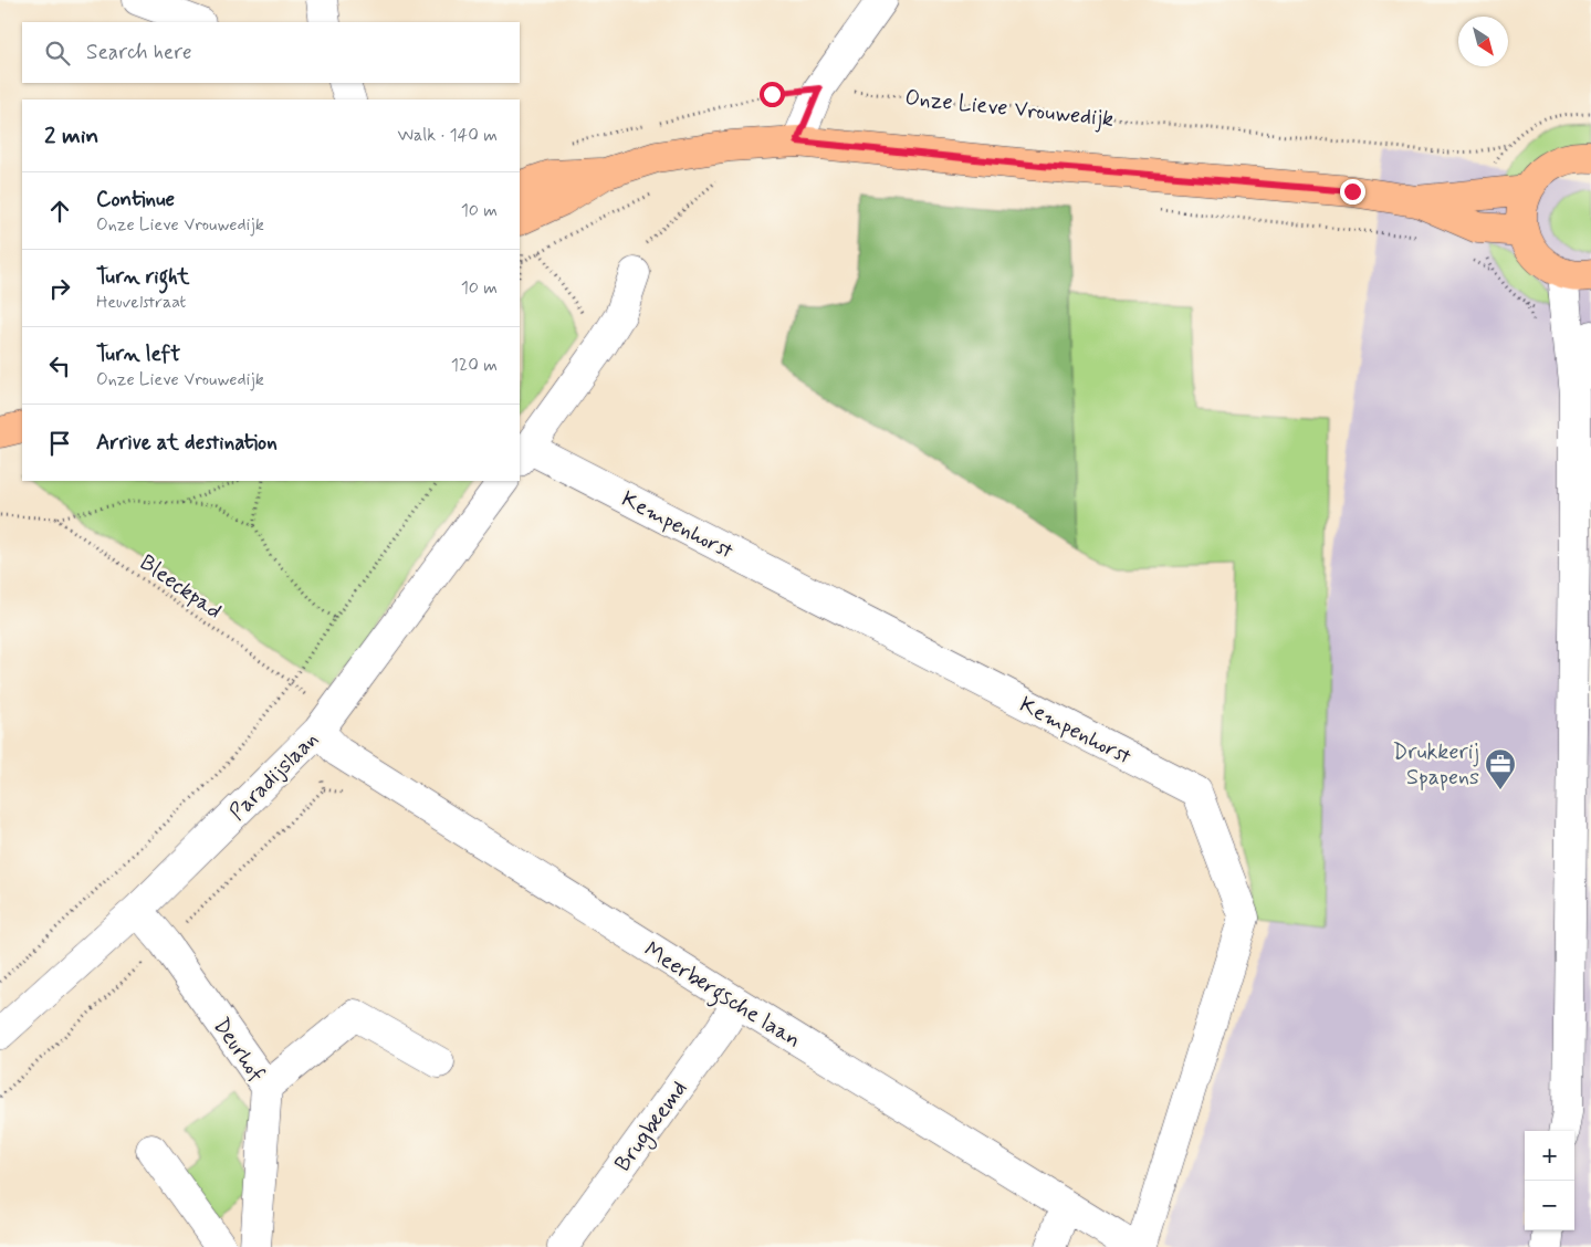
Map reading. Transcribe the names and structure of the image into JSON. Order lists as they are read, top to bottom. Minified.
{"streets":{"street":["Kempenhorst","Paradijslaan","Meerbergsche laan","Deurhof","Brugbeemd"],"path":["Onze Lieve Vrouwedijk","Bleeckpad"]},"crossings":[["Bleeckpad","Paradijslaan"],["Bleeckpad","Meerbergsche laan"],["Paradijslaan","Meerbergsche laan"],["Paradijslaan","Deurhof"],["Meerbergsche laan","Brugbeemd"]],"places":{"office":["Drukkerij Spapens"]},"north":"bottom right","page":{"search":"Search here","heading":["2 min","Walk · 140 m"],"list":[["Continue","Onze Lieve Vrouwedijk","10 m"],["Turn right","Heuvelstraat","10 m"],["Turn left","Onze Lieve Vrouwedijk","120 m"],"Arrive at destination"],"map_buttons":["+","−"]}}
